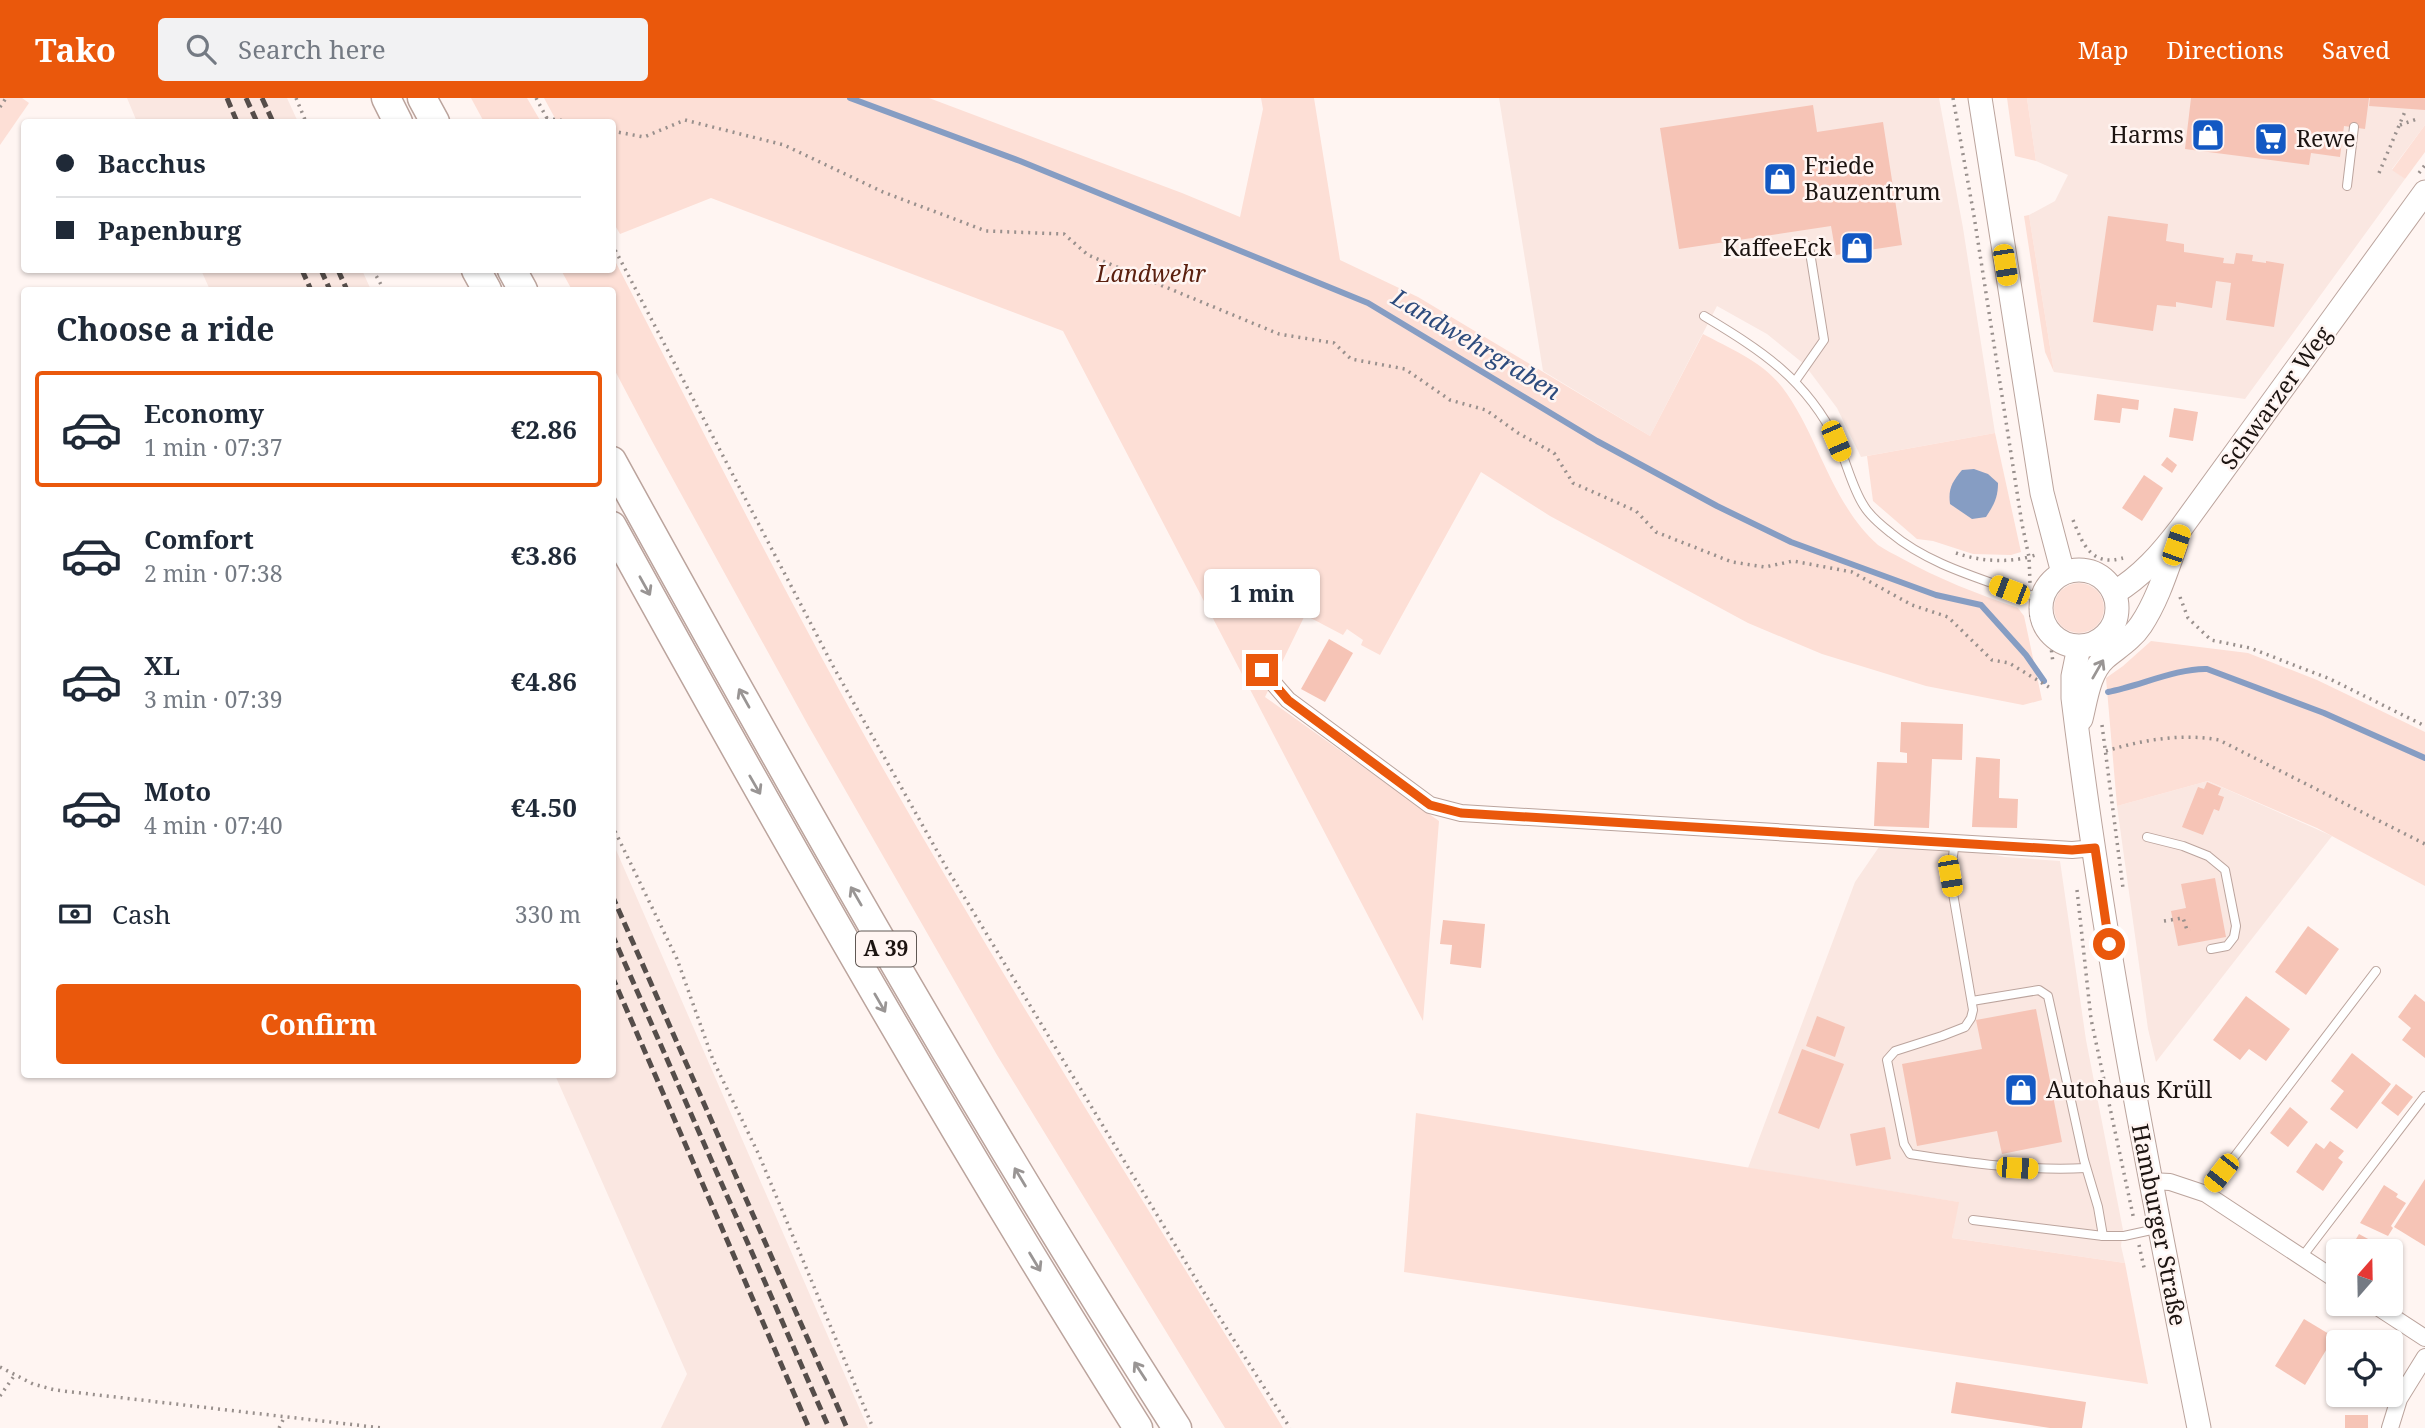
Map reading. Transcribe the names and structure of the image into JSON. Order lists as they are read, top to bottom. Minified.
{"streets":{"highway":["A 39"],"main road":["Schwarzer Weg","Hamburger Straße"]},"crossings":[["Schwarzer Weg","Hamburger Straße"]],"water":["Landwehrgraben"],"parks":["Landwehr"],"places":{"shop":["Harms","Friede Bauzentrum","KaffeeEck","Autohaus Krüll"],"supermarket":["Rewe"]},"north":"top","page":{"header":"Tako","search":"Search here","nav":["Map","Directions","Saved"],"banner":["Bacchus","Papenburg"],"heading":"Choose a ride","list":[{"name":"Economy","note":"1 min · 07:37","value":"€2.86"},{"name":"Comfort","note":"2 min · 07:38","value":"€3.86"},{"name":"XL","note":"3 min · 07:39","value":"€4.86"},{"name":"Moto","note":"4 min · 07:40","value":"€4.50"}],"bubble":"1 min","pay":["Cash","330 m"],"buttons":"Confirm"}}
